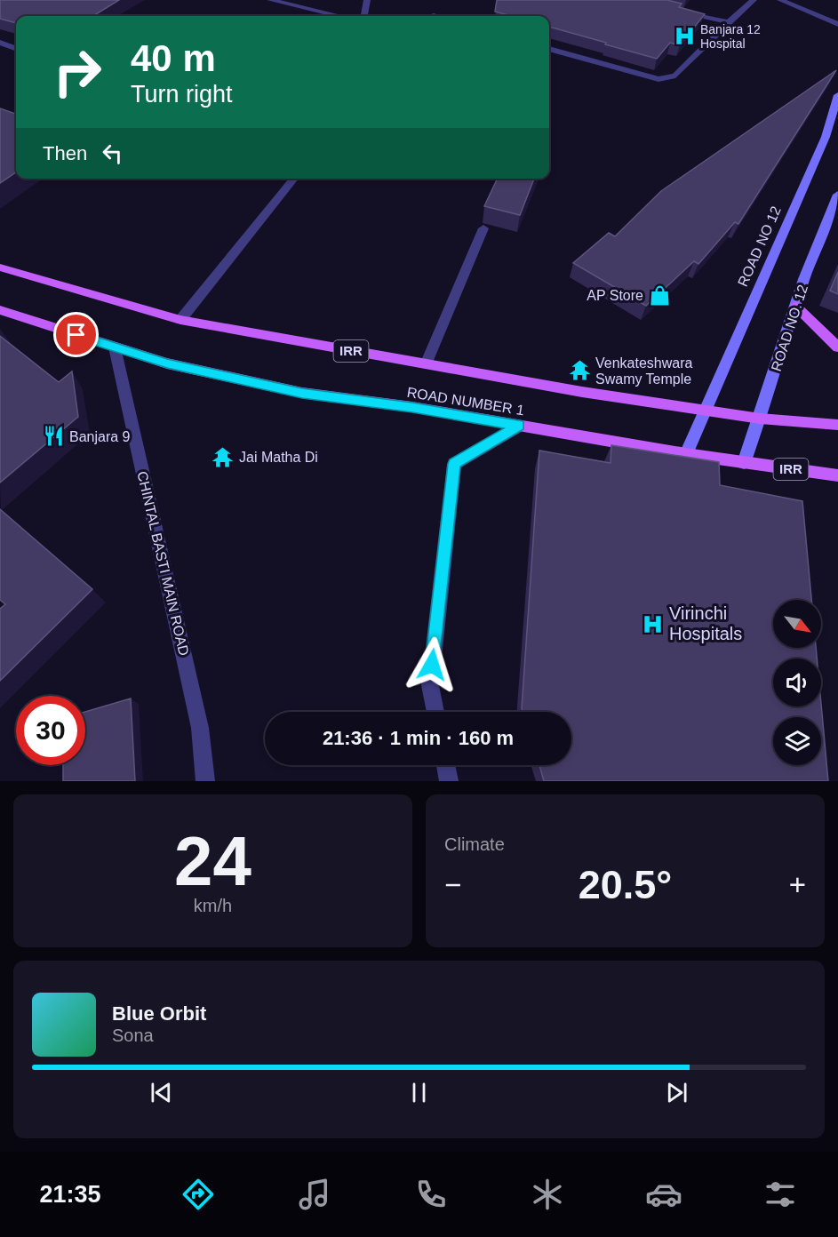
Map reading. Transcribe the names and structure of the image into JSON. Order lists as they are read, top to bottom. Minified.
{"streets":{"main road":["ROAD NO 12","ROAD NO. 12","IRR","ROAD NUMBER 1"],"street":["CHINTAL BASTI MAIN ROAD"]},"crossings":[["ROAD NO 12","ROAD NUMBER 1"],["ROAD NO. 12","ROAD NUMBER 1"],["ROAD NUMBER 1","CHINTAL BASTI MAIN ROAD"]],"places":{"hospital":["Banjara 12 Hospital","Virinchi Hospitals"],"shop":["AP Store"],"temple":["Venkateshwara Swamy Temple","Jai Matha Di"],"restaurant":["Banjara 9"]},"north":"bottom right","page":{"turn":["40 m","Turn right"],"then":"Then","limit":"30","trip":"21:36 · 1 min · 160 m","tile":[["24","km/h"],"Climate"],"heat":["−","20.5°","+"],"song":["Blue Orbit","Sona"],"tabs":"21:35"}}
